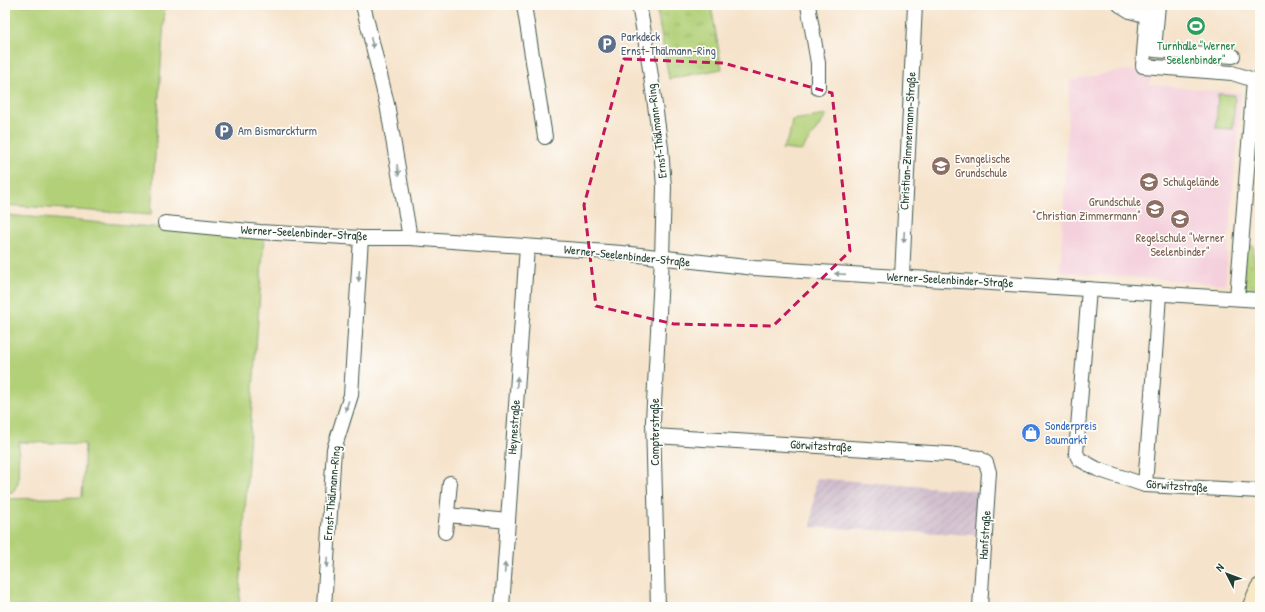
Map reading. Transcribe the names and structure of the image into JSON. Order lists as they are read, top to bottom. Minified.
{"streets":{"street":["Ernst-Thälmann-Ring","Christian-Zimmermann-Straße","Werner-Seelenbinder-Straße","Heynestraße","Compterstraße","Görwitzstraße","Hanfstraße"]},"crossings":[["Ernst-Thälmann-Ring","Werner-Seelenbinder-Straße"],["Ernst-Thälmann-Ring","Compterstraße"],["Christian-Zimmermann-Straße","Werner-Seelenbinder-Straße"],["Werner-Seelenbinder-Straße","Heynestraße"],["Werner-Seelenbinder-Straße","Compterstraße"],["Werner-Seelenbinder-Straße","Görwitzstraße"],["Compterstraße","Görwitzstraße"],["Görwitzstraße","Hanfstraße"]],"one_way":["Ernst-Thälmann-Ring","Heynestraße"],"places":{"sports":["Turnhalle \"Werner Seelenbinder\""],"parking":["Parkdeck Ernst-Thälmann-Ring","Am Bismarckturm"],"school or university":["Evangelische Grundschule","Schulgelände","Grundschule \"Christian Zimmermann\"","Regelschule \"Werner Seelenbinder\""],"shop":["Sonderpreis Baumarkt"]},"north":"top left"}
